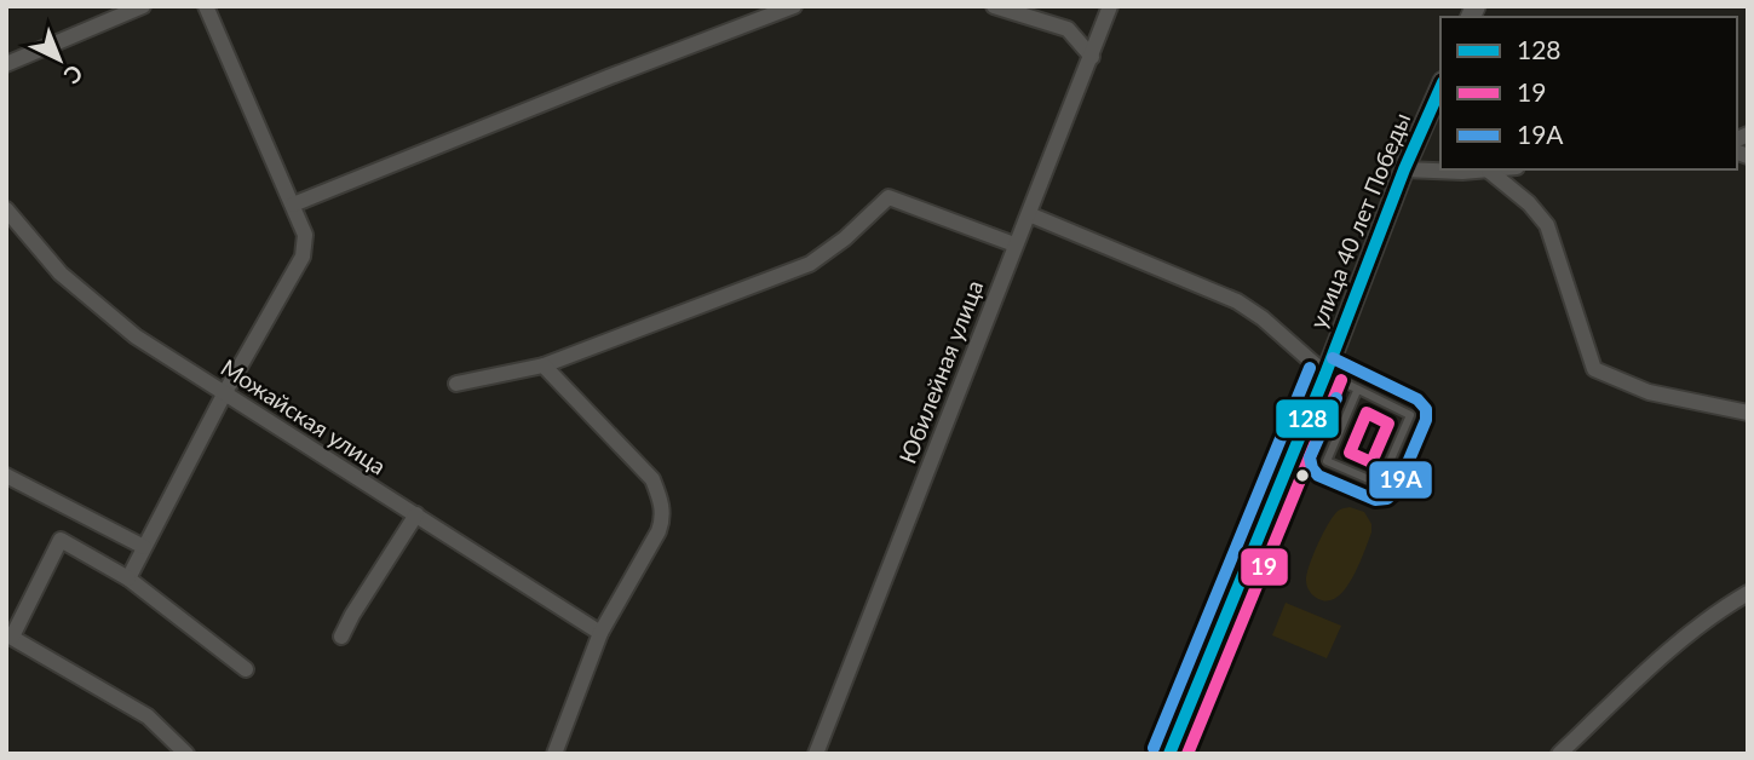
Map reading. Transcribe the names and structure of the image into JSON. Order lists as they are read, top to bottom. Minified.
{"streets":{"street":["улица 40 лет Победы","Юбилейная улица","Можайская улица"]},"lines":["transit line 128","transit line 19А","transit line 19"],"legend":["128","19","19А"],"north":"bottom right"}
